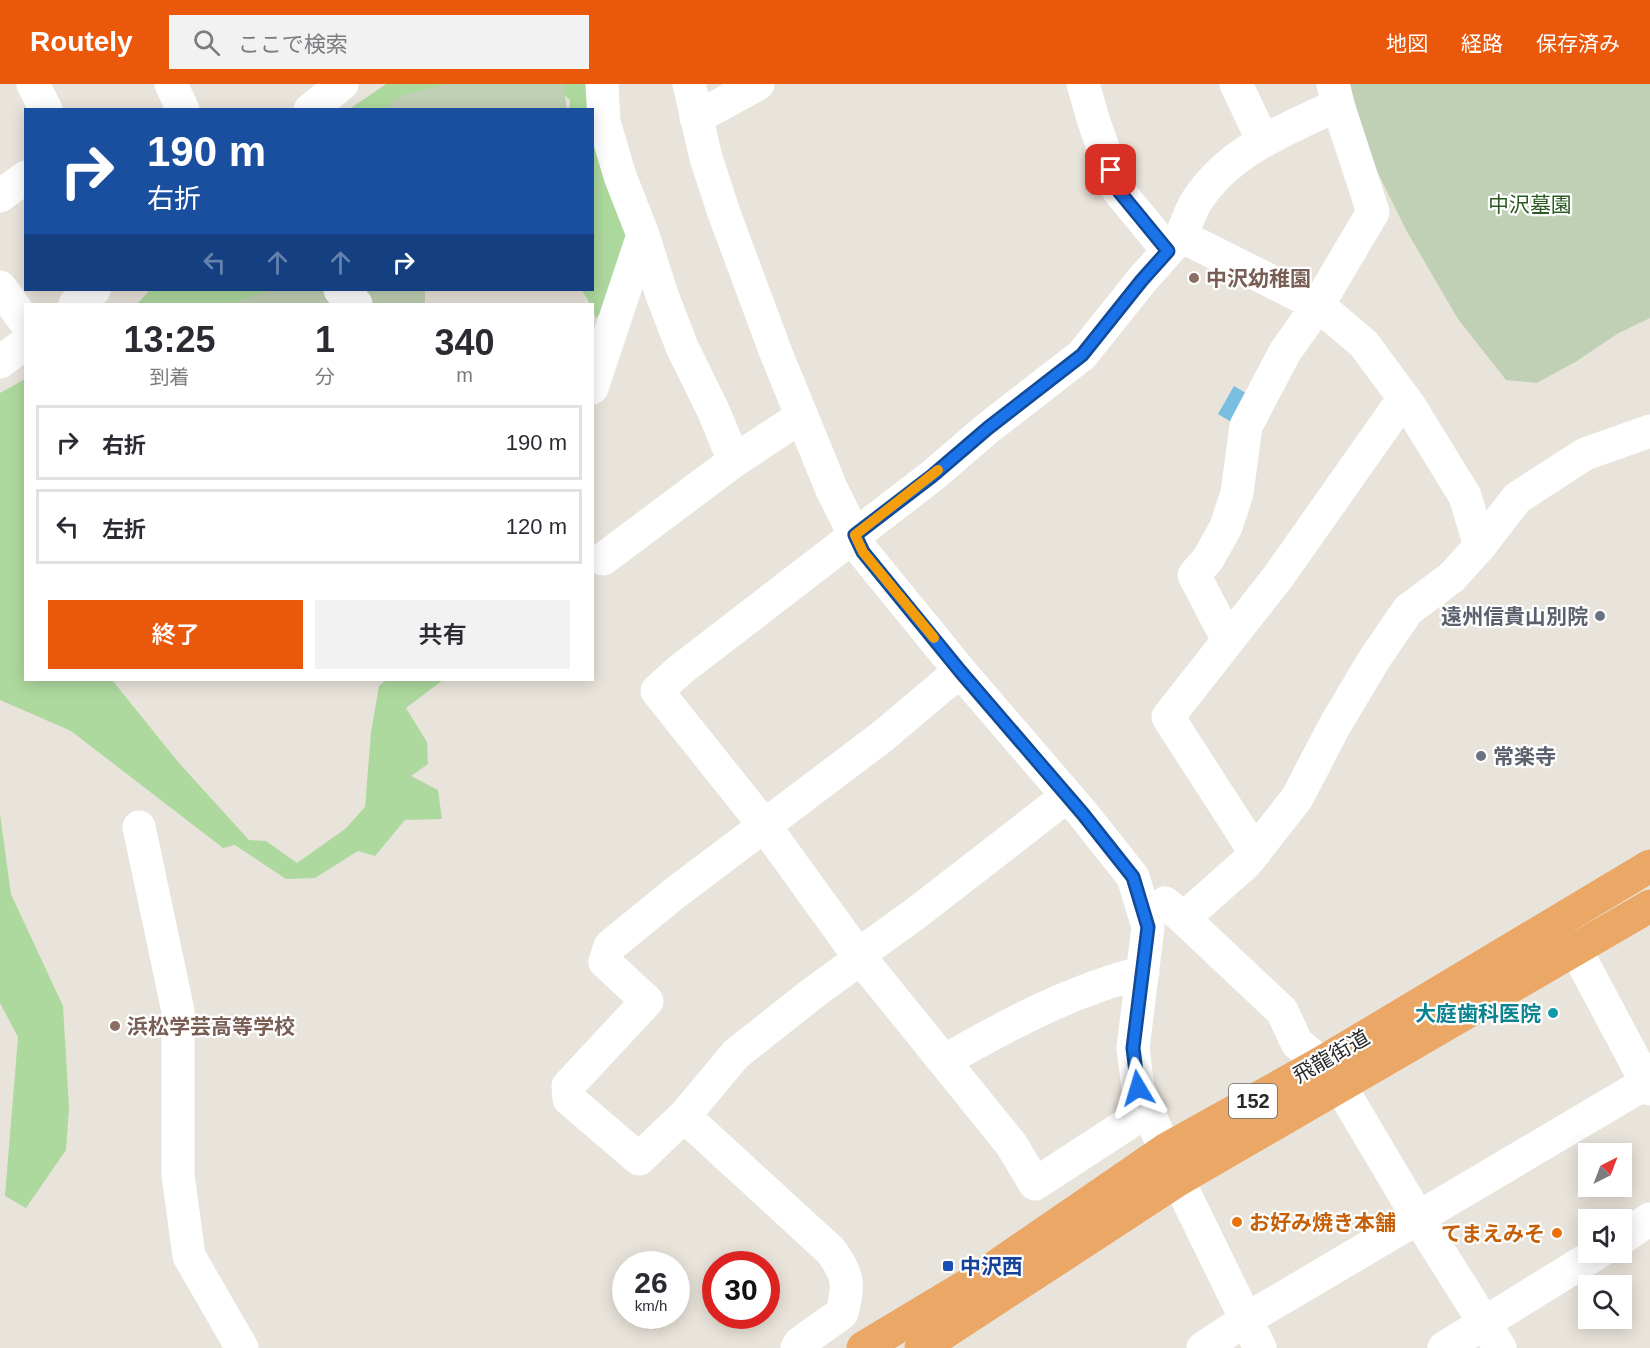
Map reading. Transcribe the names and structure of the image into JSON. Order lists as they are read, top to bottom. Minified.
{"streets":{"highway":["飛龍街道","152"]},"parks":["中沢墓園"],"places":{"other":["中沢幼稚園","遠州信貴山別院","常楽寺","大庭歯科医院","浜松学芸高等学校","お好み焼き本舗","てまえみそ"],"transit":["中沢西"]},"north":"top right","page":{"header":"Routely","search":"ここで検索","nav":["地図","経路","保存済み"],"turn":["190 m","右折"],"eta":["13:25","到着","1","分","340","m"],"list":[{"name":"右折","value":"190 m"},{"name":"左折","value":"120 m"}],"buttons":["終了","共有"],"speed":"26 km/h","limit":"30"}}
